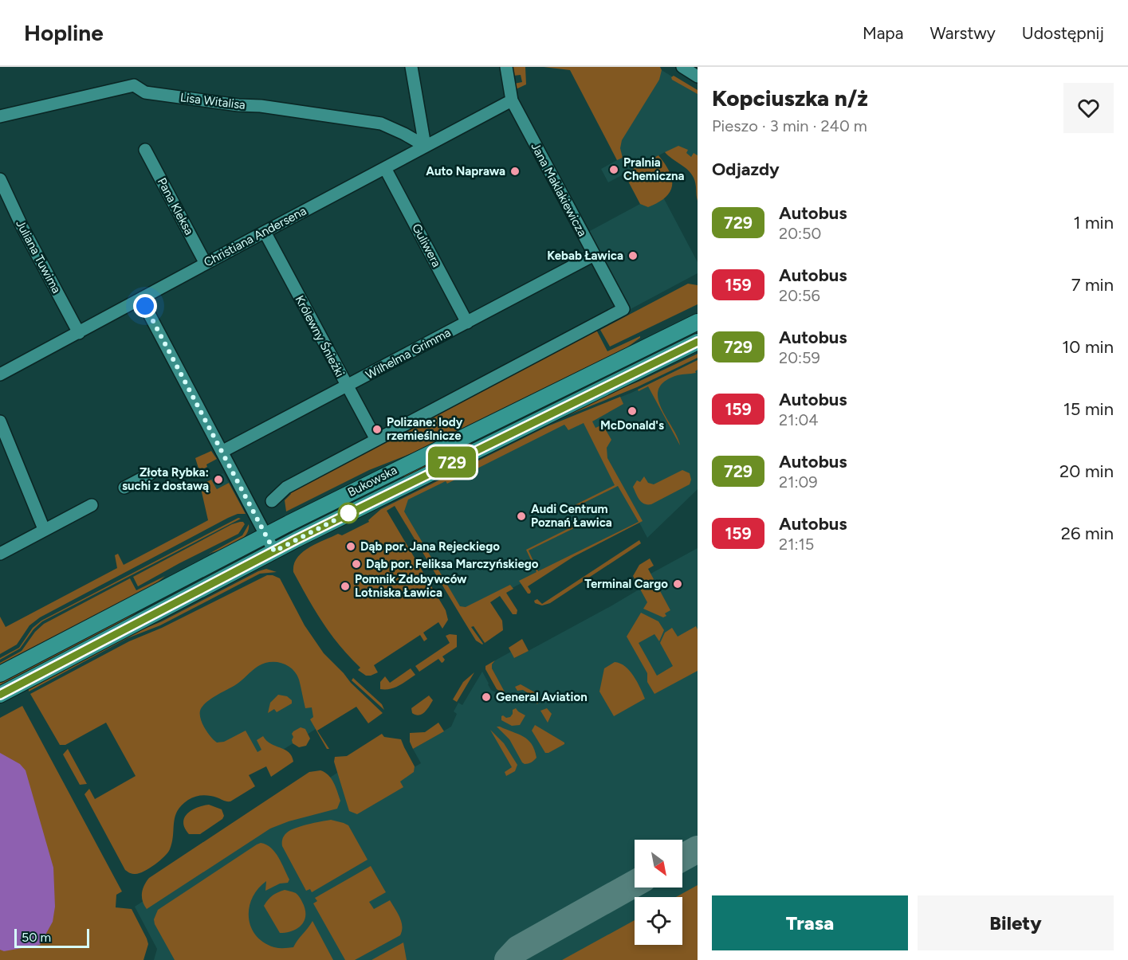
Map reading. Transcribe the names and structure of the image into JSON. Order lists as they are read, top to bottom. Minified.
{"streets":{"main road":["Bukowska"],"street":["Lisa Witalisa","Jana Maklakiewicza","Pana Kleksa","Christiana Andersena","Guliwera","Juliana Tuwima","Królewny Śnieżki","Wilhelma Grimma"]},"crossings":[["Lisa Witalisa","Christiana Andersena"],["Jana Maklakiewicza","Christiana Andersena"],["Jana Maklakiewicza","Królewny Śnieżki"],["Jana Maklakiewicza","Wilhelma Grimma"],["Pana Kleksa","Christiana Andersena"],["Christiana Andersena","Guliwera"],["Christiana Andersena","Juliana Tuwima"],["Christiana Andersena","Królewny Śnieżki"],["Guliwera","Wilhelma Grimma"],["Królewny Śnieżki","Wilhelma Grimma"]],"places":["Pralnia Chemiczna","Auto Naprawa","Kebab Ławica","McDonald's","Polizane: lody rzemieślnicze","Złota Rybka: suchi z dostawą","Audi Centrum Poznań Ławica","Dąb por. Jana Rejeckiego","Dąb por. Feliksa Marczyńskiego","Terminal Cargo","Pomnik Zdobywców Lotniska Ławica","General Aviation"],"lines":["bus line 729"],"scale_bar":"50 m","north":"bottom right","page":{"header":"Hopline","nav":["Mapa","Warstwy","Udostępnij"],"on_map":"729","heading":[["Kopciuszka n/ż","Pieszo · 3 min · 240 m"],"Odjazdy"],"list":[{"mark":"729","name":"Autobus","note":"20:50","value":"1 min"},{"mark":"159","name":"Autobus","note":"20:56","value":"7 min"},{"mark":"729","name":"Autobus","note":"20:59","value":"10 min"},{"mark":"159","name":"Autobus","note":"21:04","value":"15 min"},{"mark":"729","name":"Autobus","note":"21:09","value":"20 min"},{"mark":"159","name":"Autobus","note":"21:15","value":"26 min"}],"buttons":["Trasa","Bilety"],"scale":"50 m"}}
